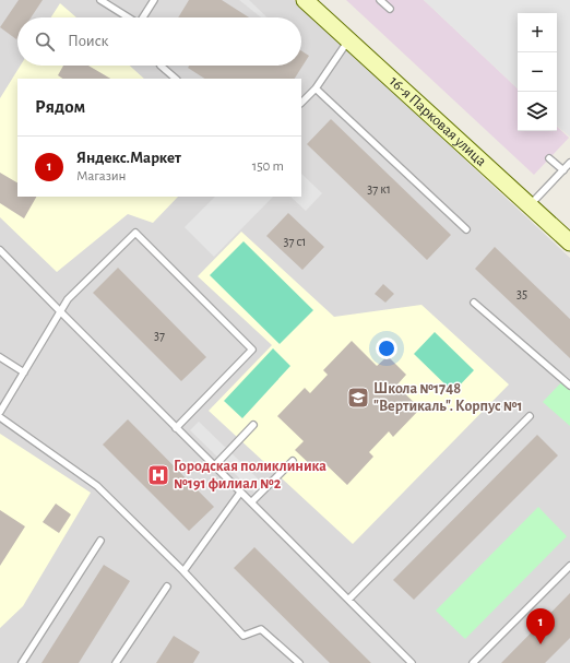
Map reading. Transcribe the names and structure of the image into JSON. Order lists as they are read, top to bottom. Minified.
{"streets":{"main road":["16-я Парковая улица"]},"places":{"school or university":["Школа №1748 \"Вертикаль\". Корпус №1"],"hospital":["Городская поликлиника №191 филиал №2"]},"house_numbers":["37 к1","37 с1","35","37"],"page":{"map_buttons":["+","−"],"search":"Поиск","heading":"Рядом","list":[{"mark":"1","name":"Яндекс.Маркет","note":"Магазин","value":"150 m"}],"pins":"1"}}
